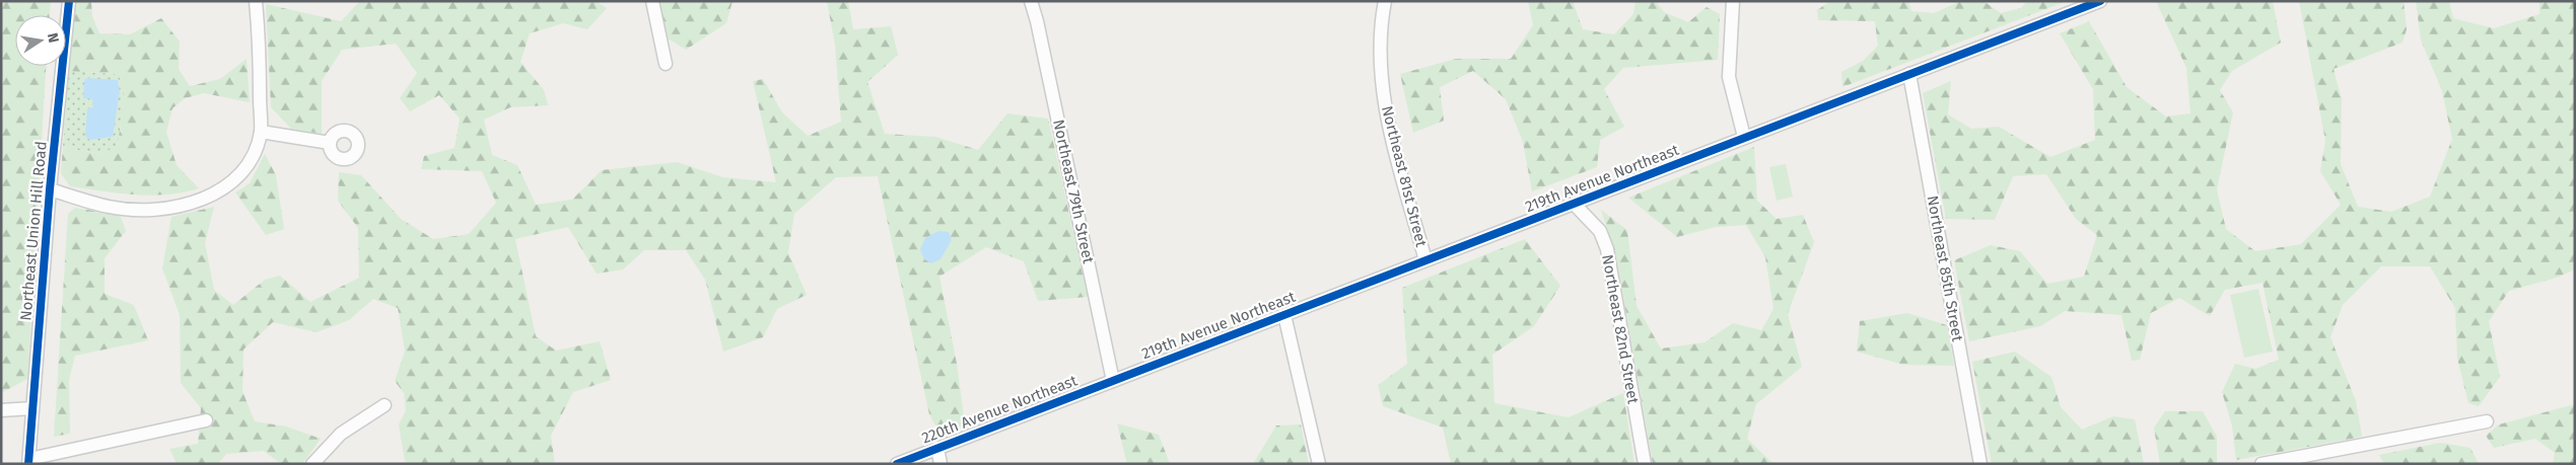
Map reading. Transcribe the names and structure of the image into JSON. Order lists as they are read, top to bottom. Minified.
{"streets":{"street":["Northeast 81st Street","219th Avenue Northeast","Northeast 79th Street","Northeast Union Hill Road","Northeast 85th Street","Northeast 82nd Street","220th Avenue Northeast"]},"crossings":[["Northeast 81st Street","219th Avenue Northeast"],["219th Avenue Northeast","Northeast 79th Street"],["219th Avenue Northeast","Northeast 85th Street"],["219th Avenue Northeast","Northeast 82nd Street"],["219th Avenue Northeast","220th Avenue Northeast"],["Northeast 79th Street","220th Avenue Northeast"]],"north":"right"}
